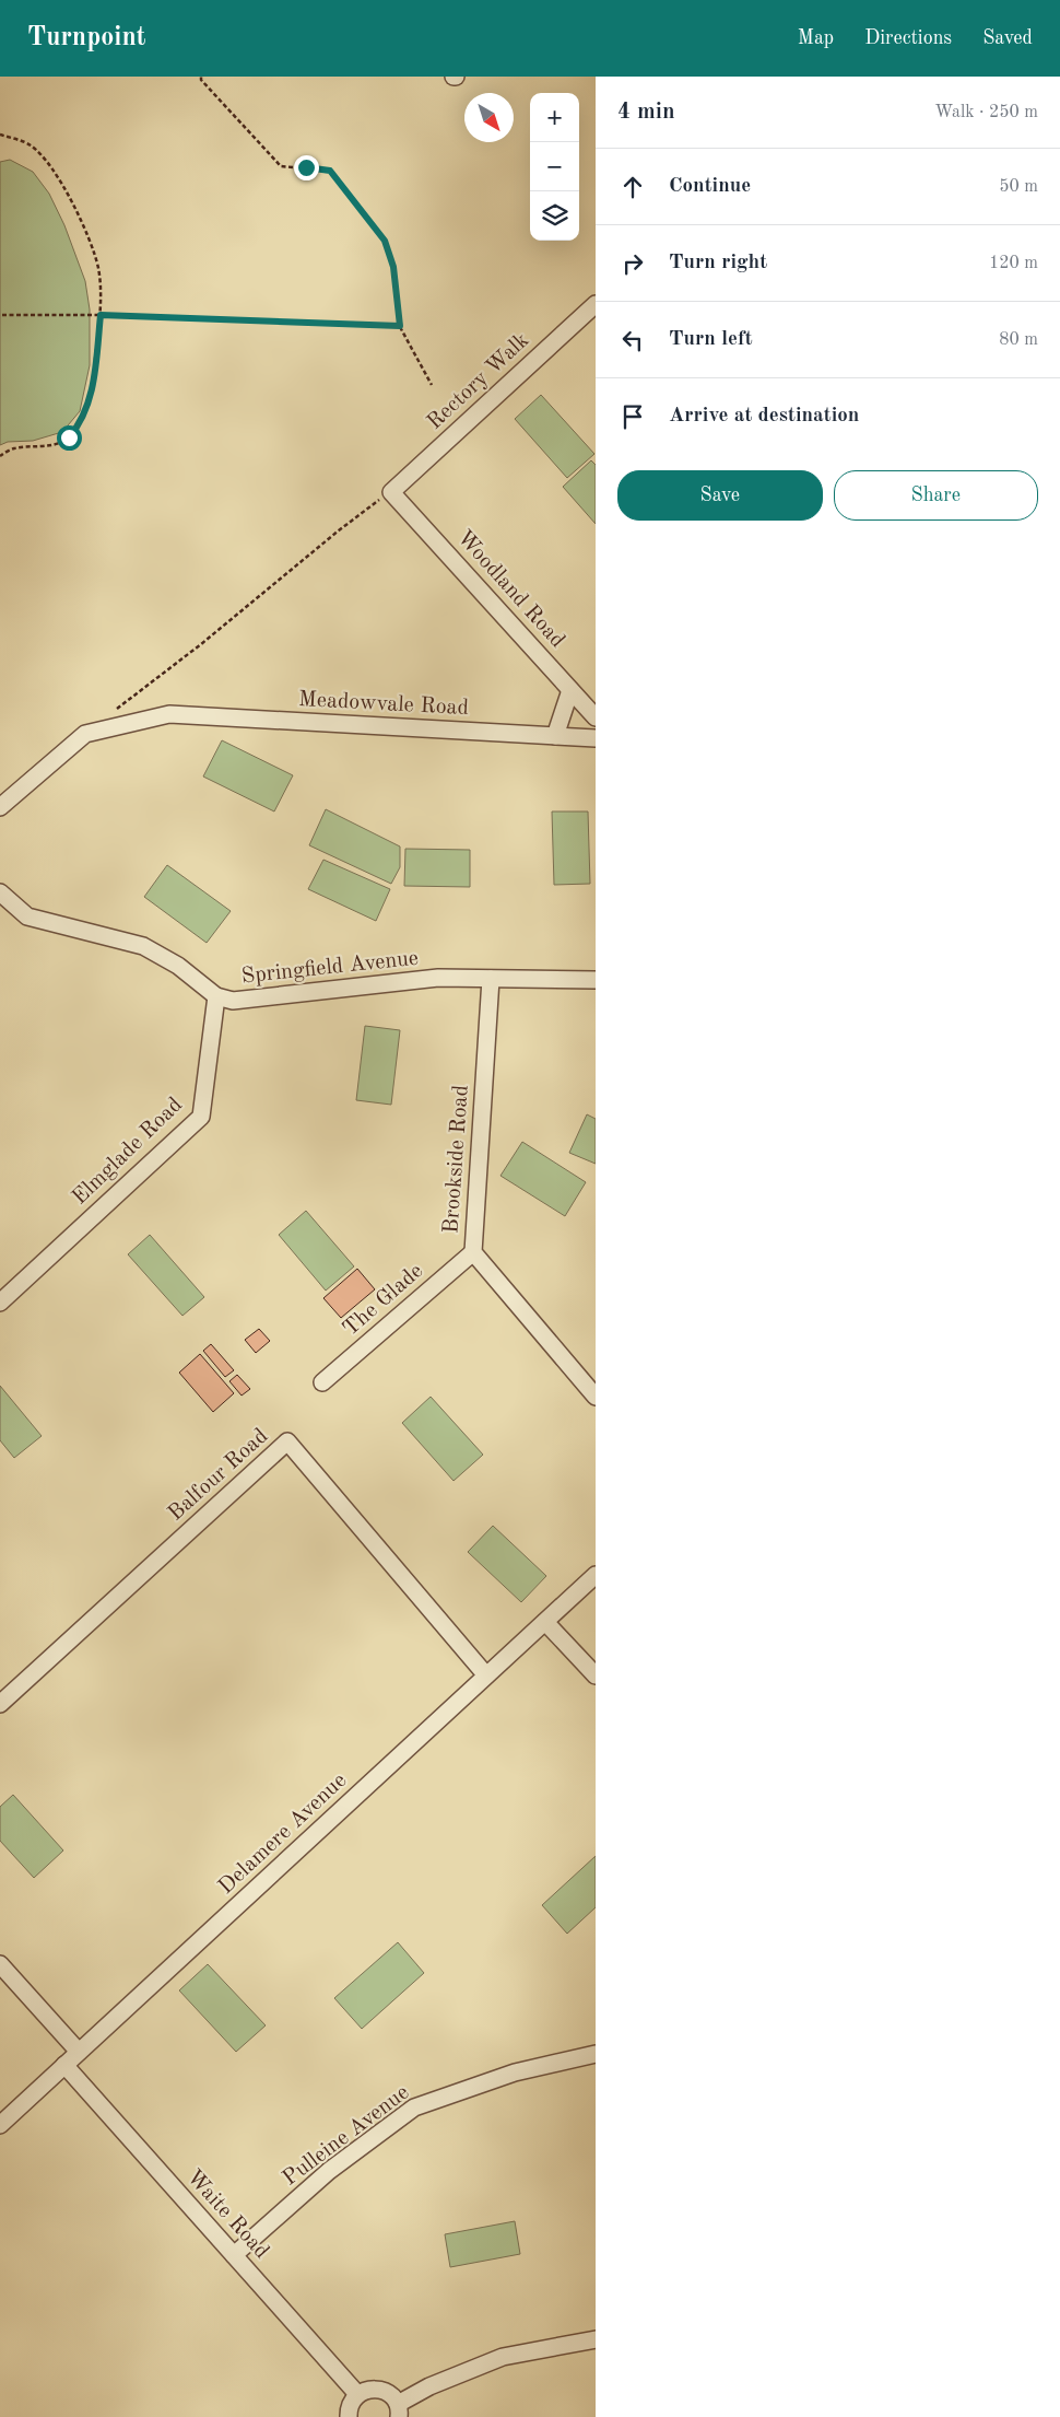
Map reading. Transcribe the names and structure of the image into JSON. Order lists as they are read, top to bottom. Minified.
{"streets":{"street":["Rectory Walk","Woodland Road","Meadowvale Road","Springfield Avenue","Elmglade Road","Brookside Road","The Glade","Balfour Road","Delamere Avenue","Pulleine Avenue","Waite Road"]},"crossings":[["Rectory Walk","Woodland Road"],["Springfield Avenue","Elmglade Road"],["Springfield Avenue","Brookside Road"],["Brookside Road","The Glade"],["Balfour Road","Delamere Avenue"],["Delamere Avenue","Waite Road"],["Pulleine Avenue","Waite Road"]],"north":"bottom right","page":{"header":"Turnpoint","nav":["Map","Directions","Saved"],"heading":["4 min","Walk · 250 m"],"map_buttons":["+","−"],"list":[["Continue","50 m"],["Turn right","120 m"],["Turn left","80 m"],"Arrive at destination"],"buttons":["Save","Share"]}}
